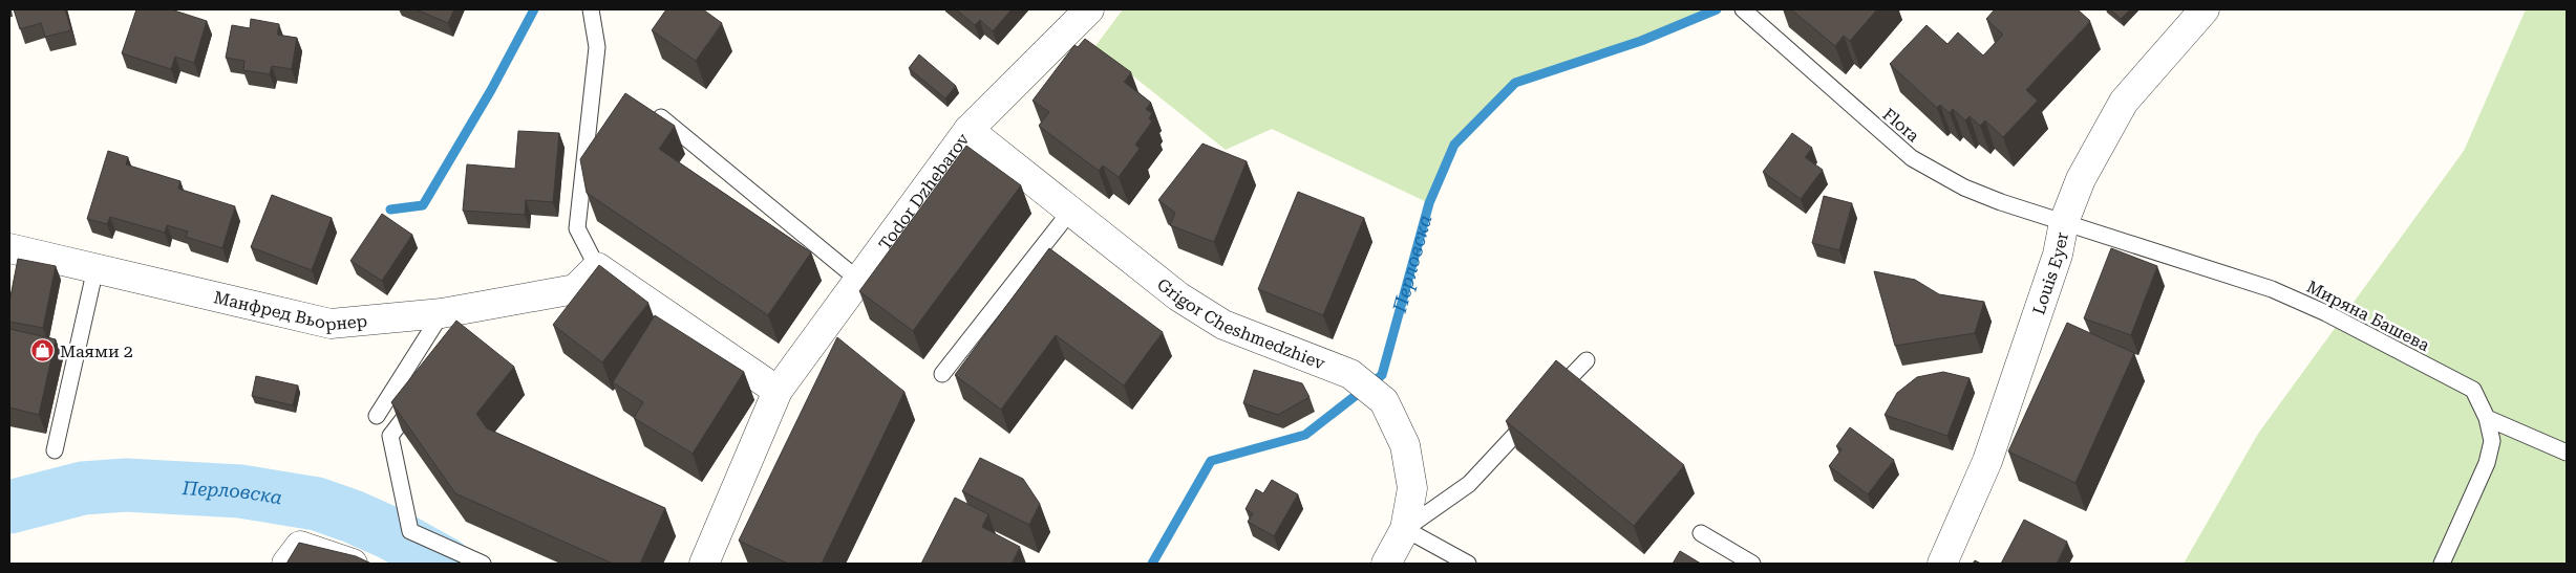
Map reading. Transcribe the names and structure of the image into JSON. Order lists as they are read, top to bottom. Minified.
{"streets":{"street":["Todor Dzhebarov","Louis Eyer","Манфред Вьорнер","Grigor Cheshmedzhiev"],"lane":["Flora","Миряна Башева"]},"crossings":[["Flora","Louis Eyer"],["Flora","Миряна Башева"],["Todor Dzhebarov","Grigor Cheshmedzhiev"],["Louis Eyer","Миряна Башева"]],"water":["Перловска"],"places":{"shop":["Маями 2"]}}
